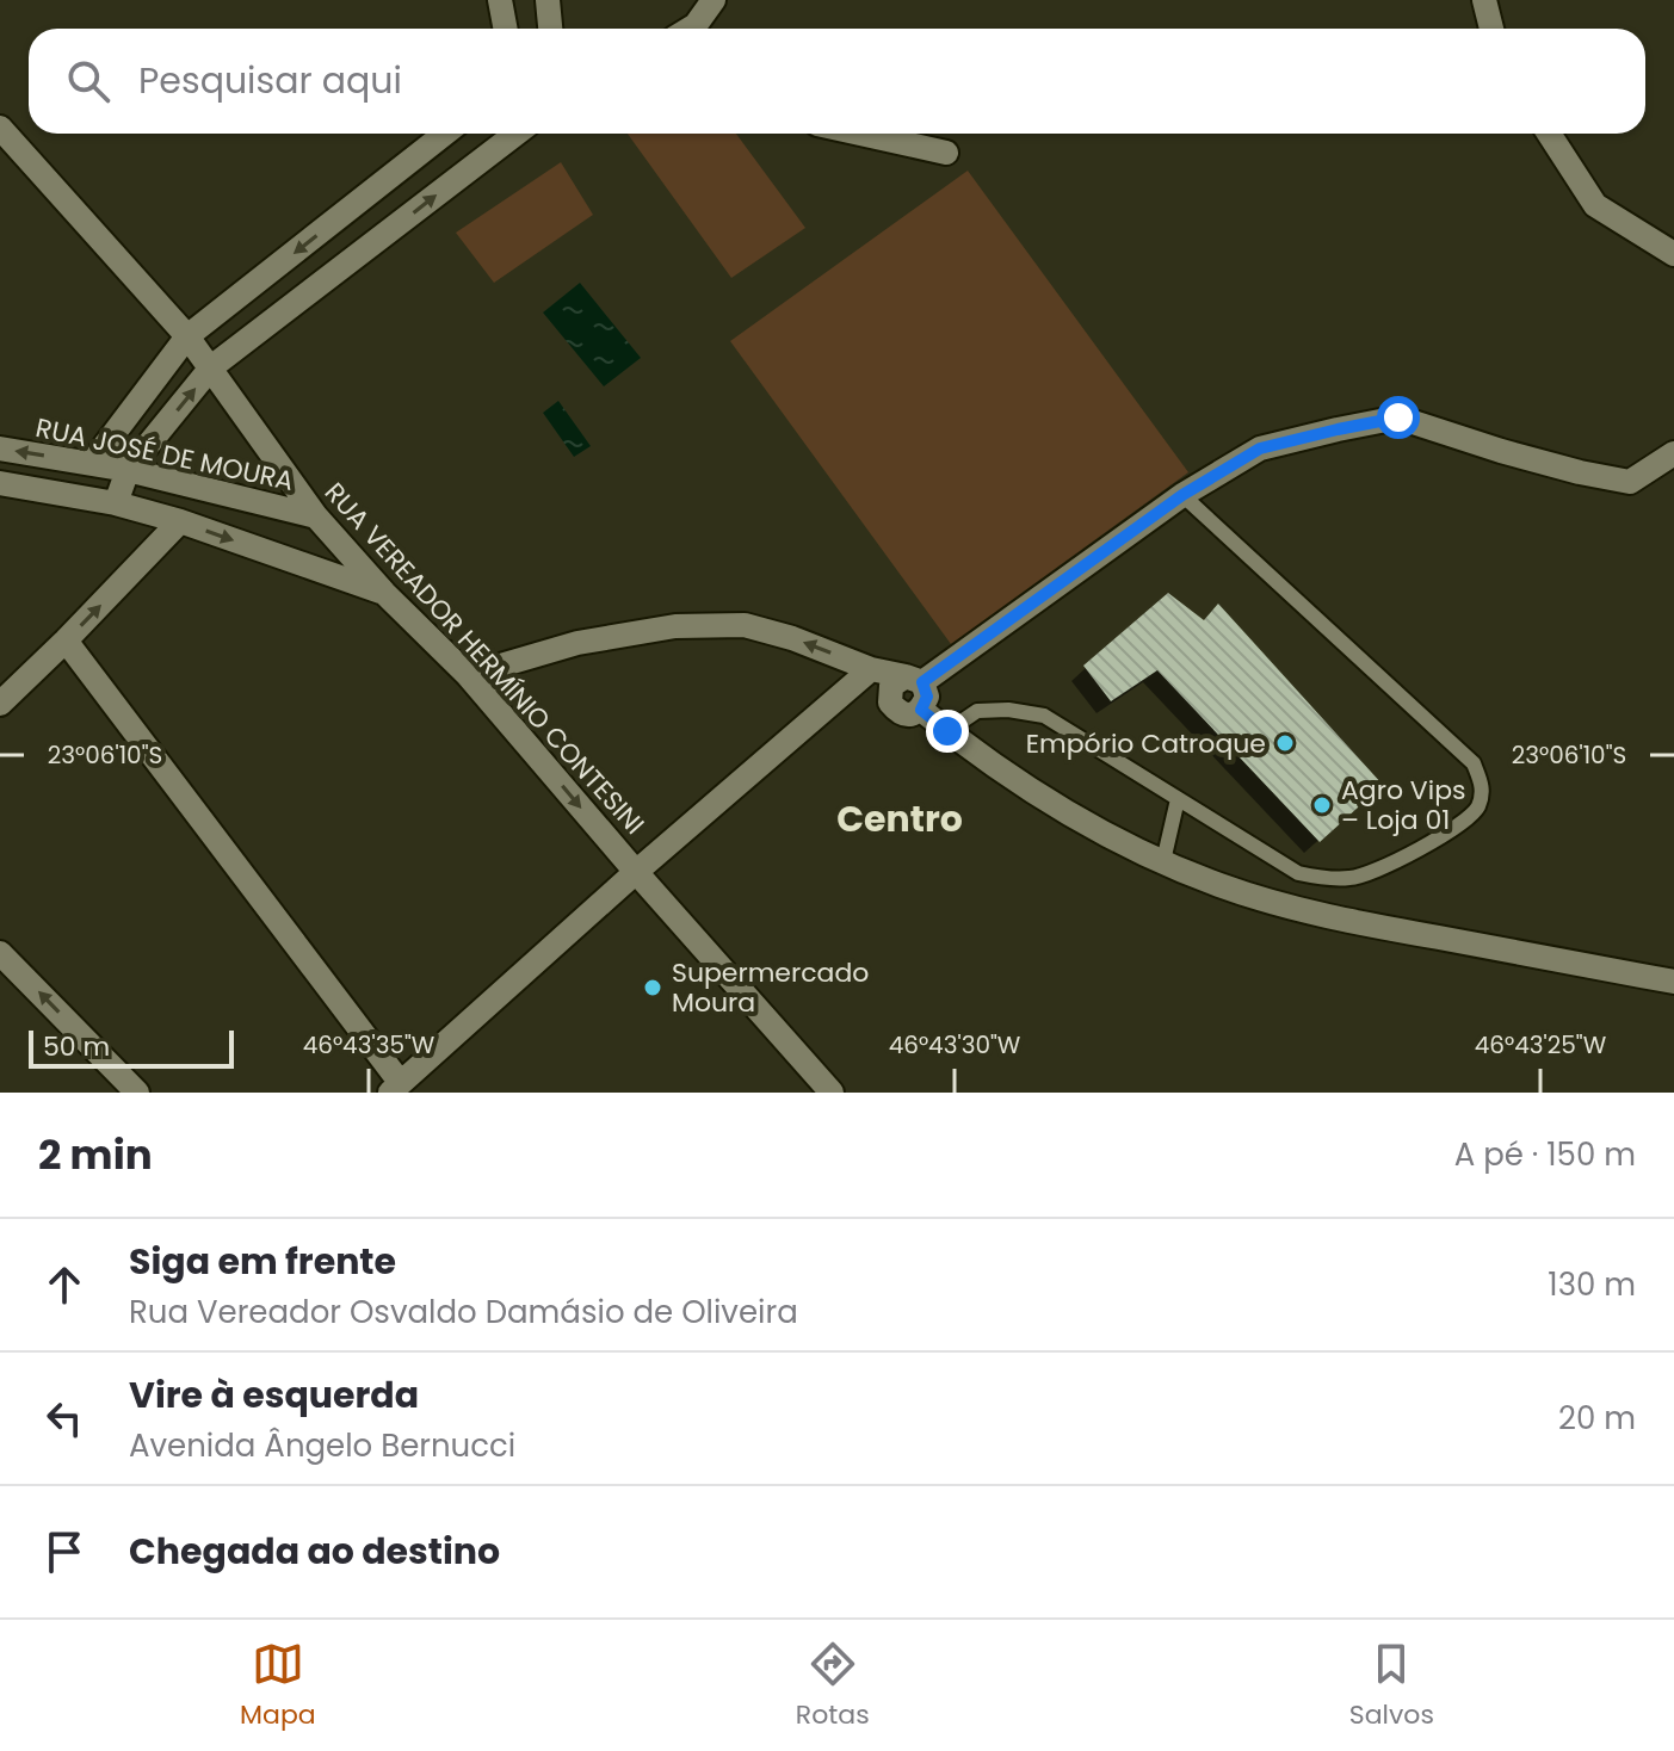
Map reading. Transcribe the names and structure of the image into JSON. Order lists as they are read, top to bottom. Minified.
{"streets":{"street":["RUA JOSÉ DE MOURA","RUA VEREADOR HERMÍNIO CONTESINI"]},"crossings":[["RUA JOSÉ DE MOURA","RUA VEREADOR HERMÍNIO CONTESINI"]],"districts":["Centro"],"places":["Empório Catroque","Agro Vips – Loja 01","Supermercado Moura"],"scale_bar":"50 m","page":{"search":"Pesquisar aqui","scale":"50 m","heading":["2 min","A pé · 150 m"],"list":[["Siga em frente","Rua Vereador Osvaldo Damásio de Oliveira","130 m"],["Vire à esquerda","Avenida Ângelo Bernucci","20 m"],"Chegada ao destino"],"nav":["Mapa","Rotas","Salvos"]},"coordinates":["23°06'10\"S","46°43'35\"W","46°43'30\"W","46°43'25\"W"]}
